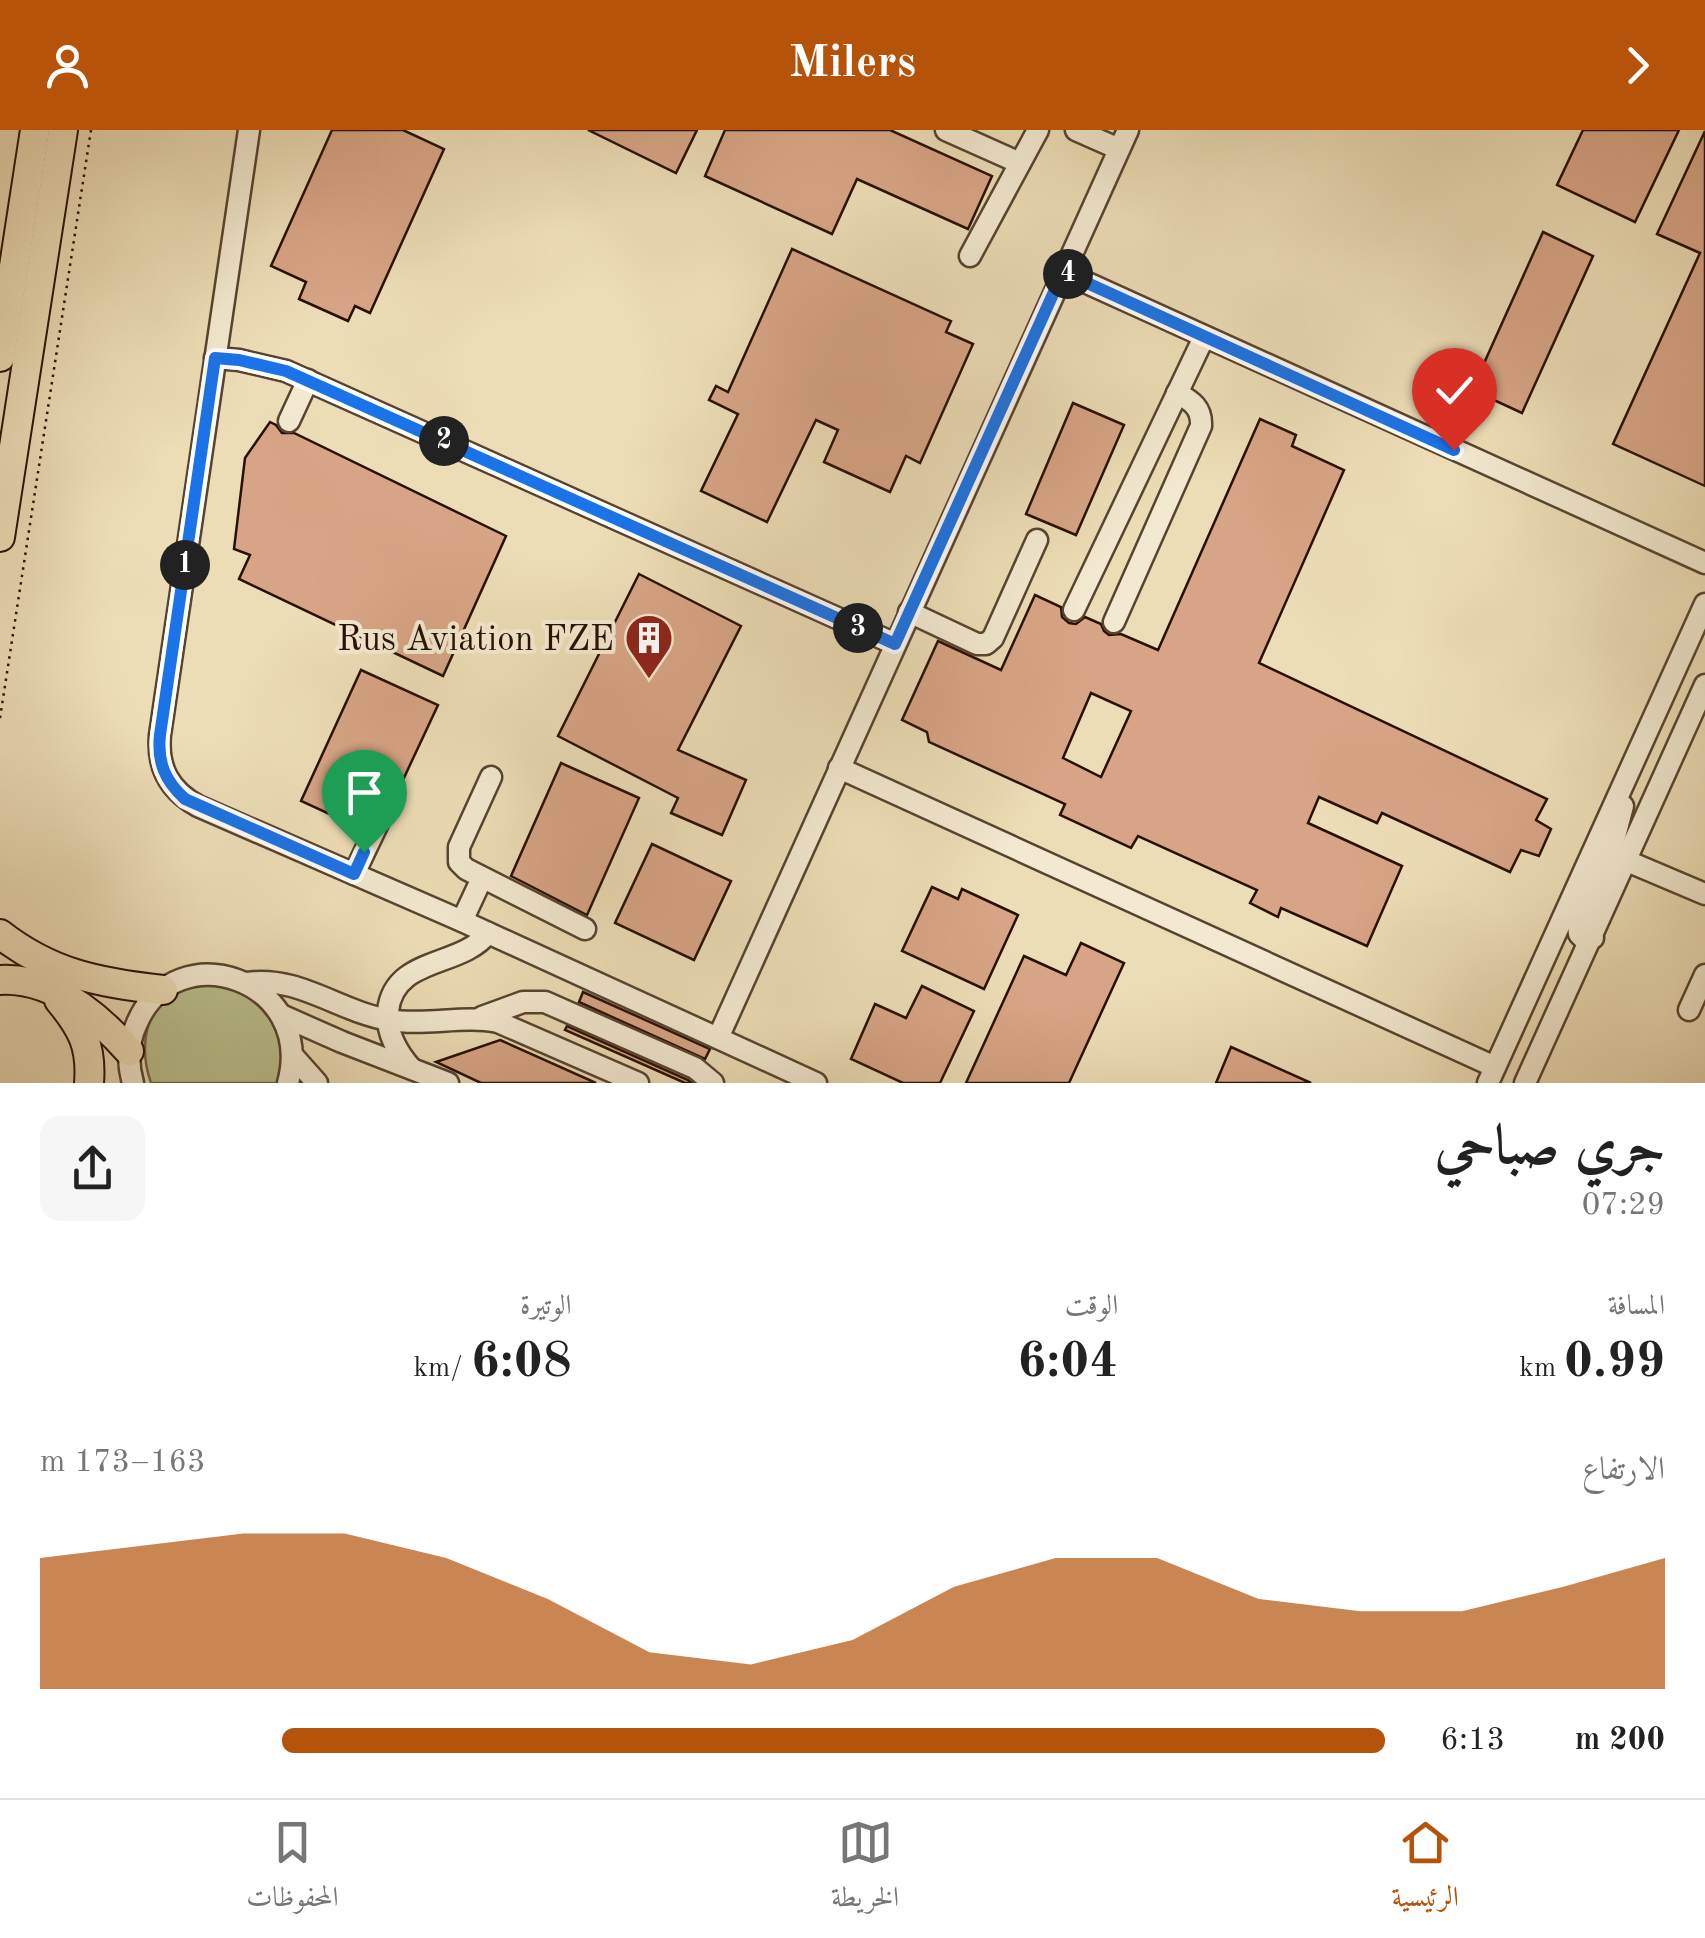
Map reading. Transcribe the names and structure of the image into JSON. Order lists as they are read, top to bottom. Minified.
{"places":{"building":["Rus Aviation FZE"]},"page":{"header":"Milers","pins":["4","2","1","3"],"heading":["جري صباحي","07:29"],"stats":[["المسافة","0.99 km"],["الوقت","6:04"],["الوتيرة","6:08 /km"]],"chart":["الارتفاع","163–173 m"],"list":[{"name":"200 m","note":"6:13"}],"tabs":["الرئيسية","الخريطة","المحفوظات"]}}
